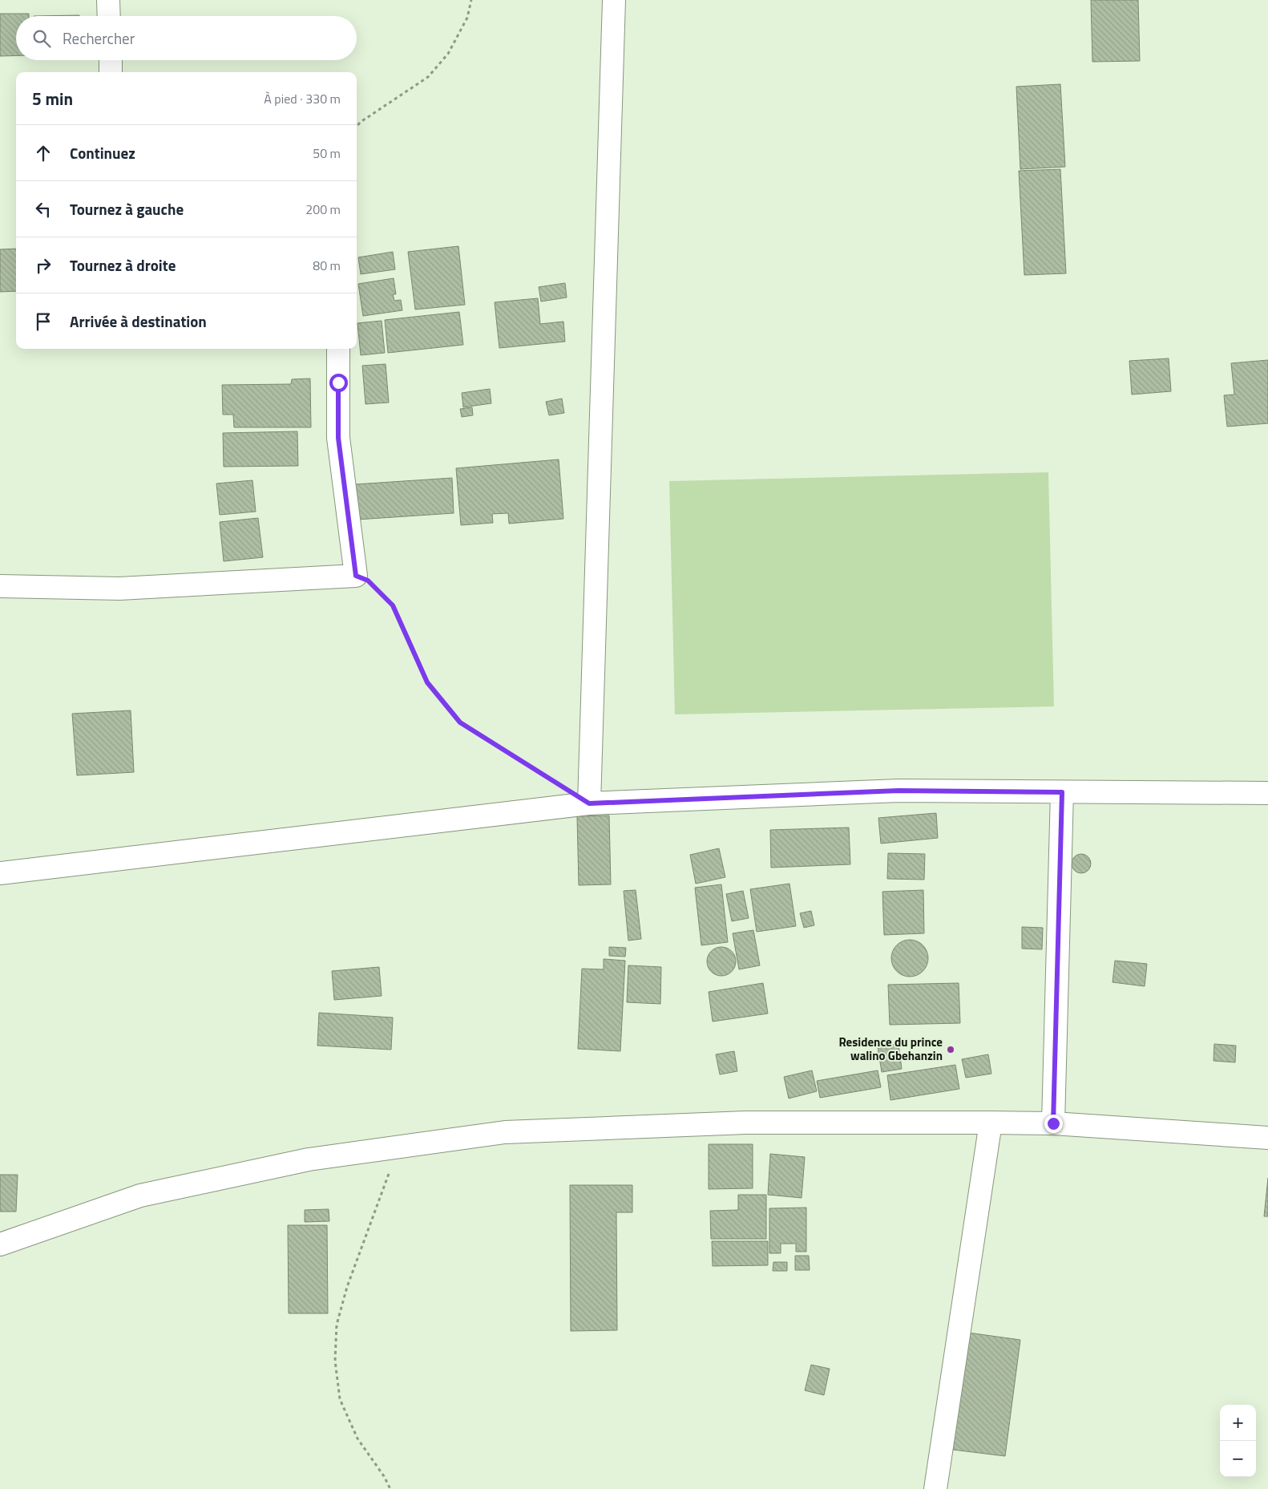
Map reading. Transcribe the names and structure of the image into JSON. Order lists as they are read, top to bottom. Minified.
{"places":["Residence du prince walino Gbehanzin"],"page":{"search":"Rechercher","heading":["5 min","À pied · 330 m"],"list":[["Continuez","50 m"],["Tournez à gauche","200 m"],["Tournez à droite","80 m"],"Arrivée à destination"],"map_buttons":["+","−"]}}
